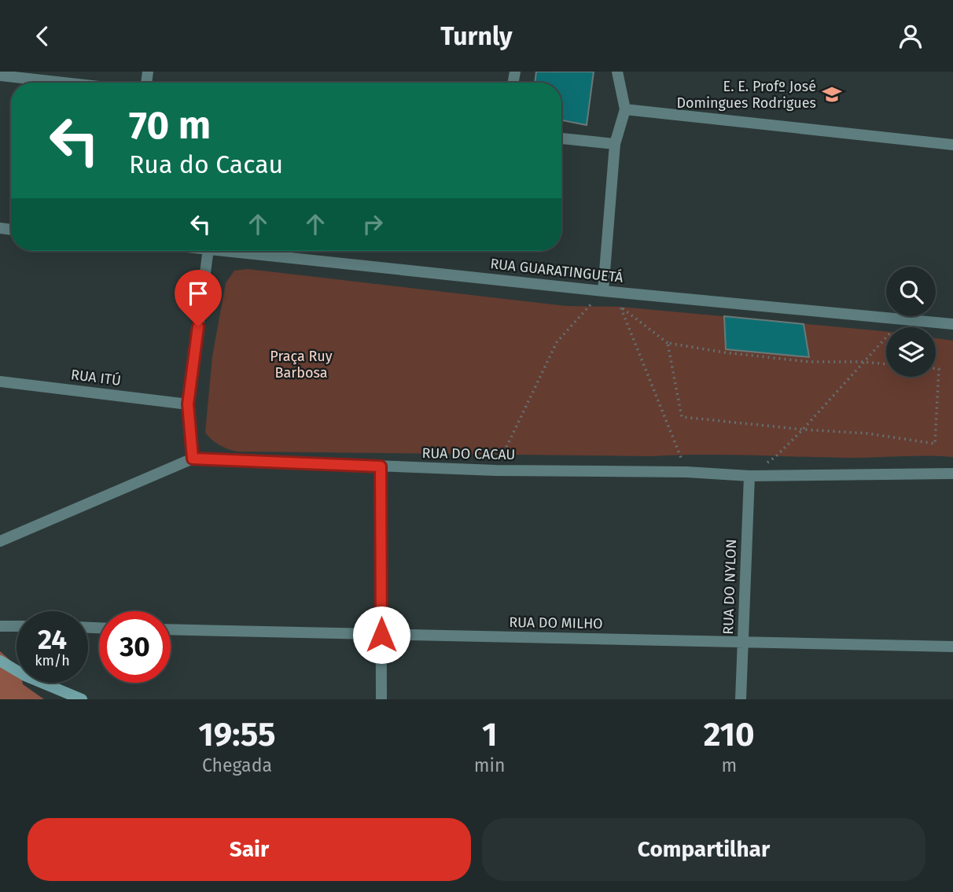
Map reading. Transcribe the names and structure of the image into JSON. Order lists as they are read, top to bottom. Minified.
{"streets":{"street":["RUA GUARATINGUETÁ","RUA ITÚ","RUA DO CACAU","RUA DO NYLON","RUA DO MILHO"]},"crossings":[["RUA DO CACAU","RUA DO NYLON"],["RUA DO NYLON","RUA DO MILHO"]],"parks":["Praça Ruy Barbosa"],"places":{"school or university":["E. E. Profº José Domingues Rodrigues"]},"page":{"header":"Turnly","turn":["70 m","Rua do Cacau"],"speed":"24 km/h","limit":"30","eta":["19:55","Chegada","1","min","210","m"],"buttons":["Sair","Compartilhar"]}}
